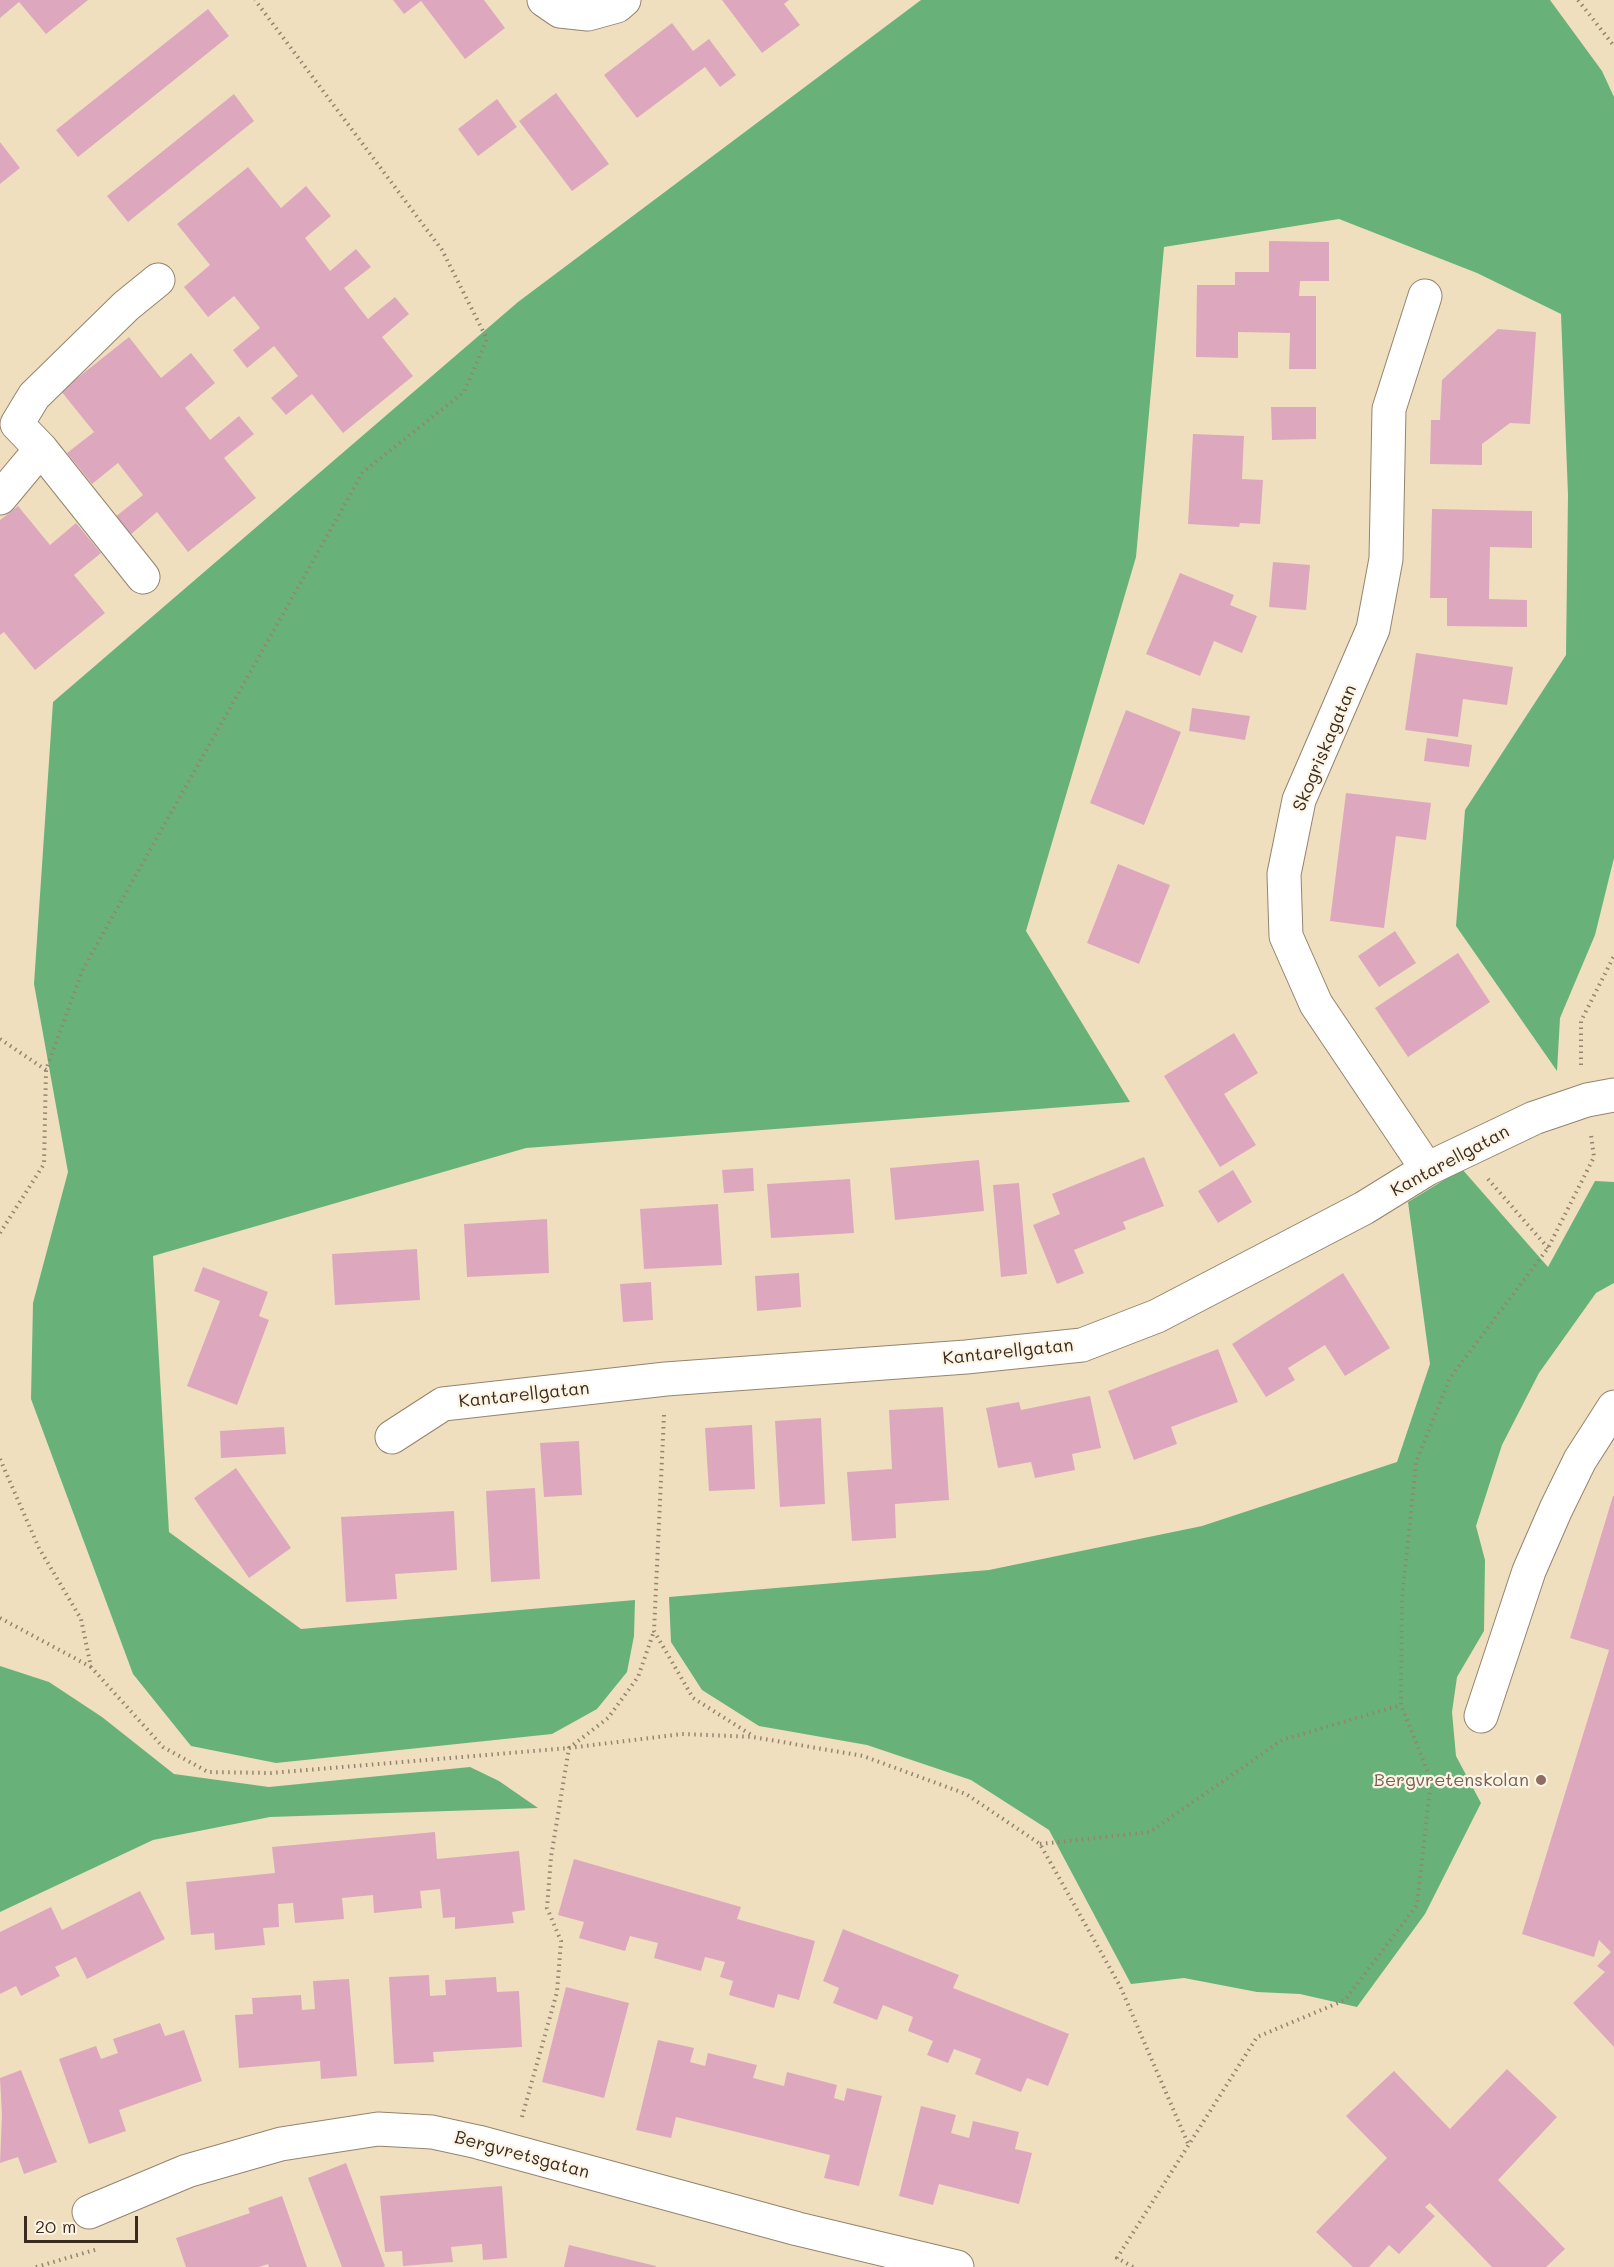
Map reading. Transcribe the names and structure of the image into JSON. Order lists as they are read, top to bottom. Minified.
{"streets":{"street":["Skogriskagatan","Kantarellgatan","Bergvretsgatan"]},"crossings":[["Skogriskagatan","Kantarellgatan"]],"places":["Bergvretenskolan"],"scale_bar":"20 m"}
